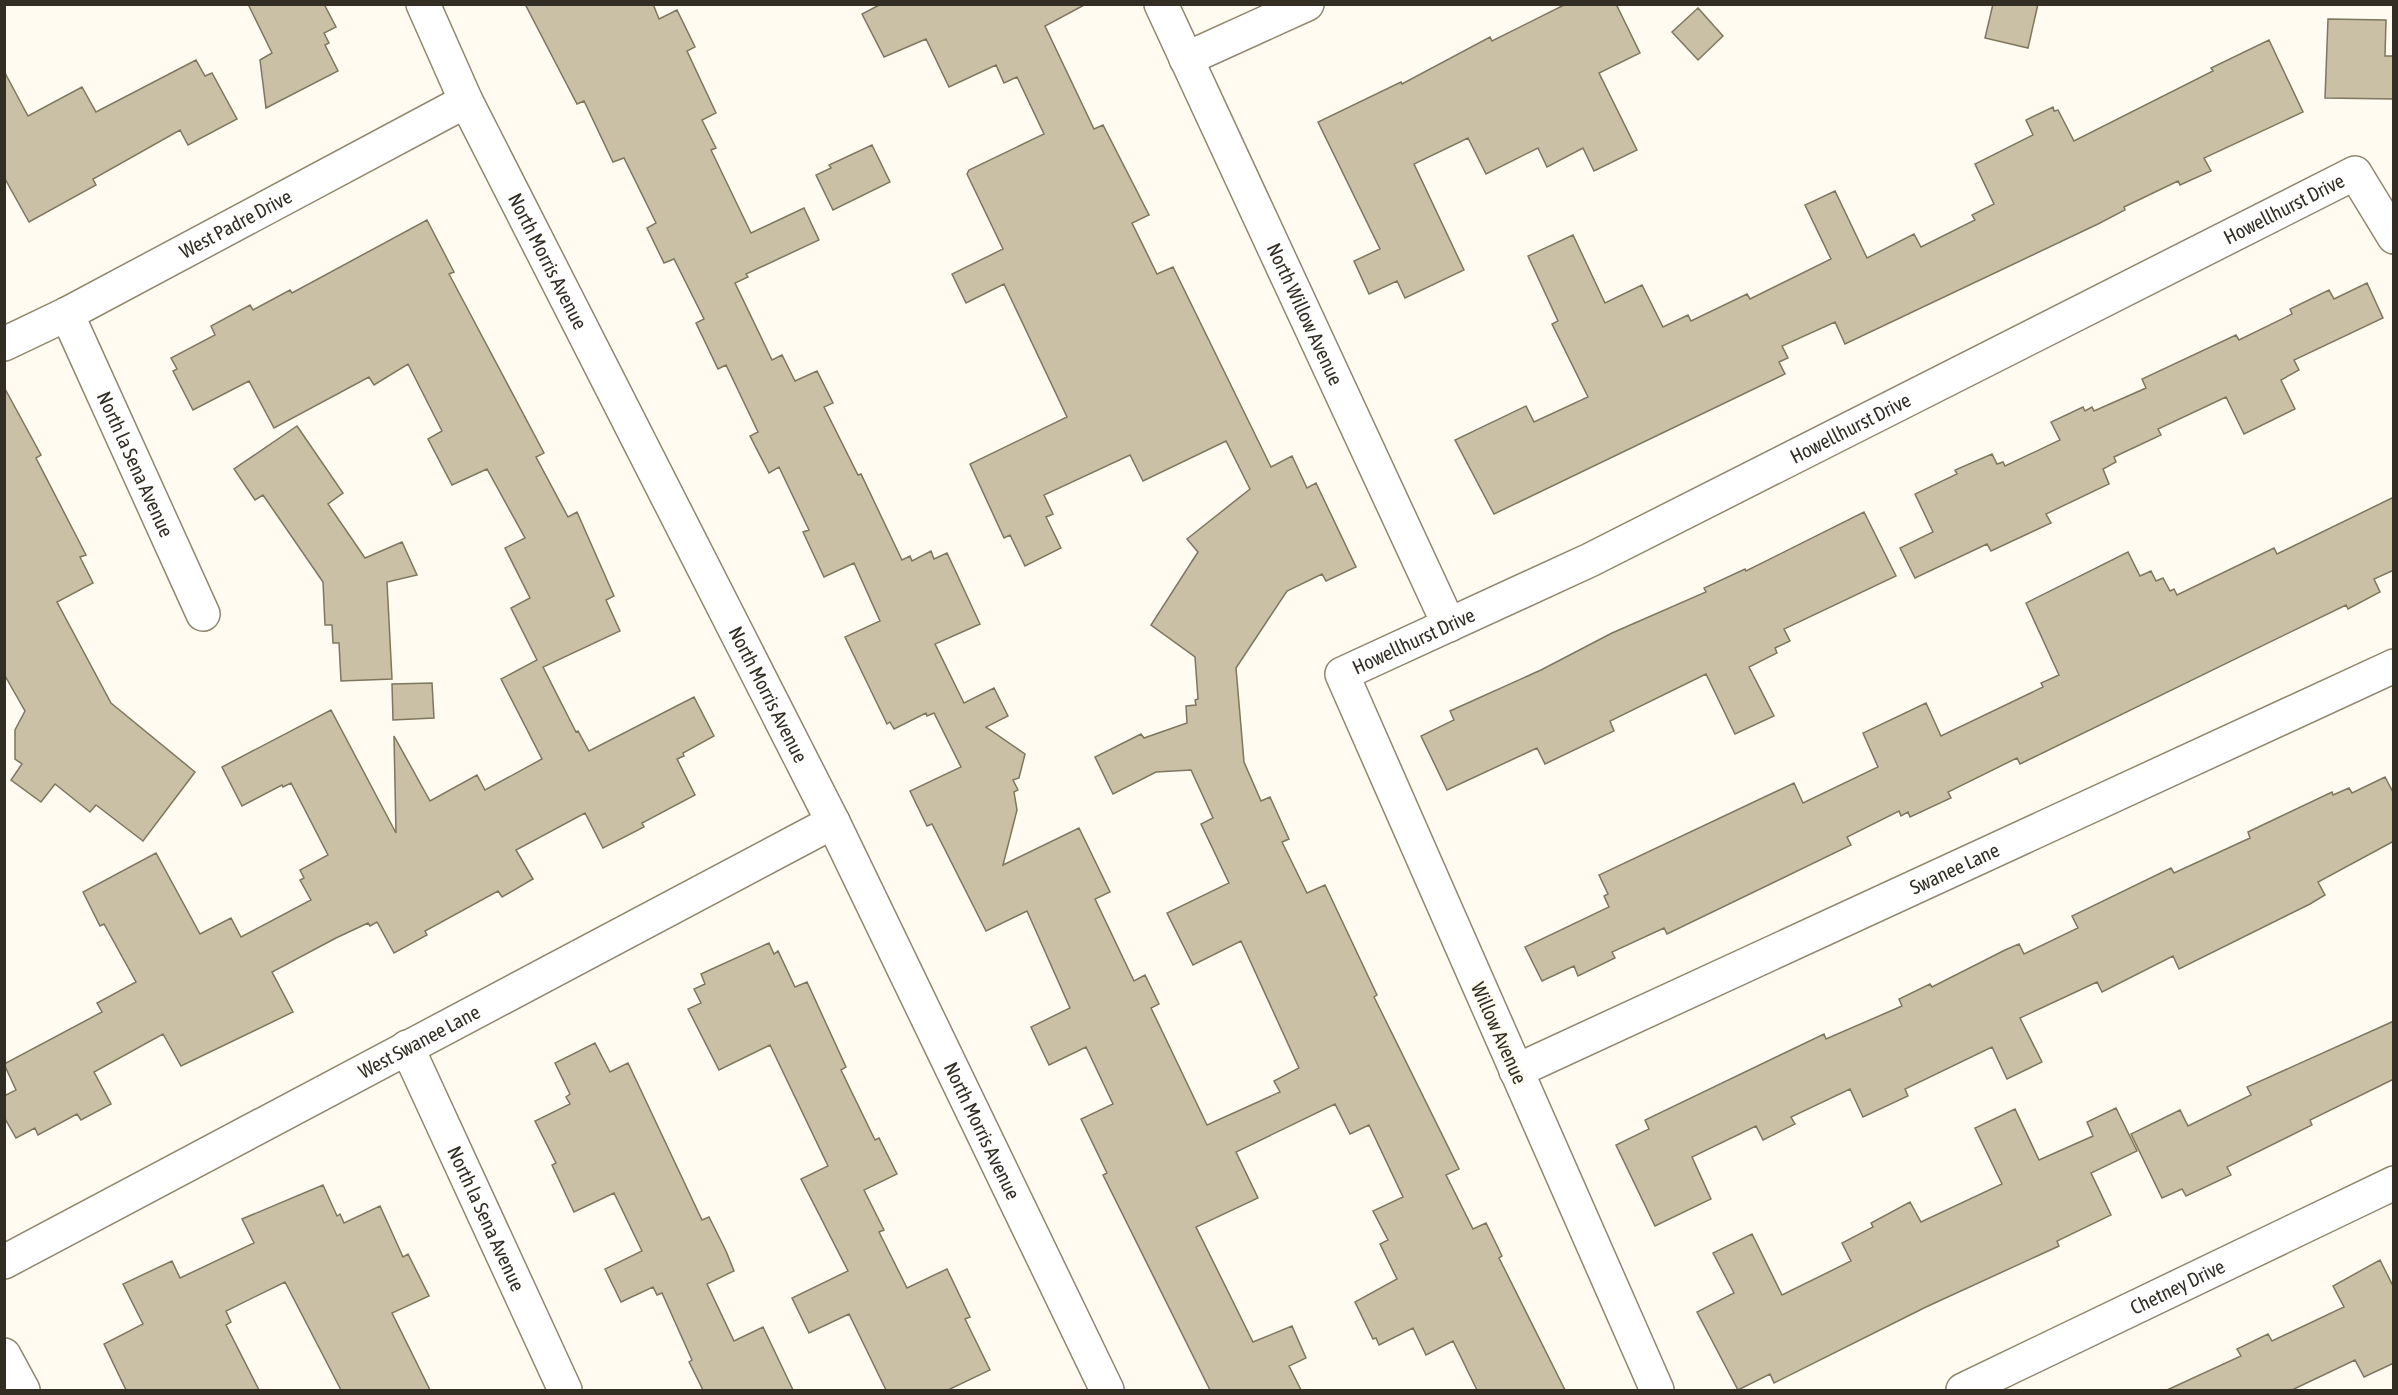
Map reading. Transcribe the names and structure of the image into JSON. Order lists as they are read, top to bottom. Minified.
{"streets":{"street":["Howellhurst Drive","West Padre Drive","North Morris Avenue","North Willow Avenue","North la Sena Avenue","Swanee Lane","Willow Avenue","West Swanee Lane","Chetney Drive"]},"crossings":[["Howellhurst Drive","North Willow Avenue"],["Howellhurst Drive","Willow Avenue"],["West Padre Drive","North Morris Avenue"],["West Padre Drive","North la Sena Avenue"],["North Morris Avenue","West Swanee Lane"],["North la Sena Avenue","West Swanee Lane"],["Swanee Lane","Willow Avenue"]]}
